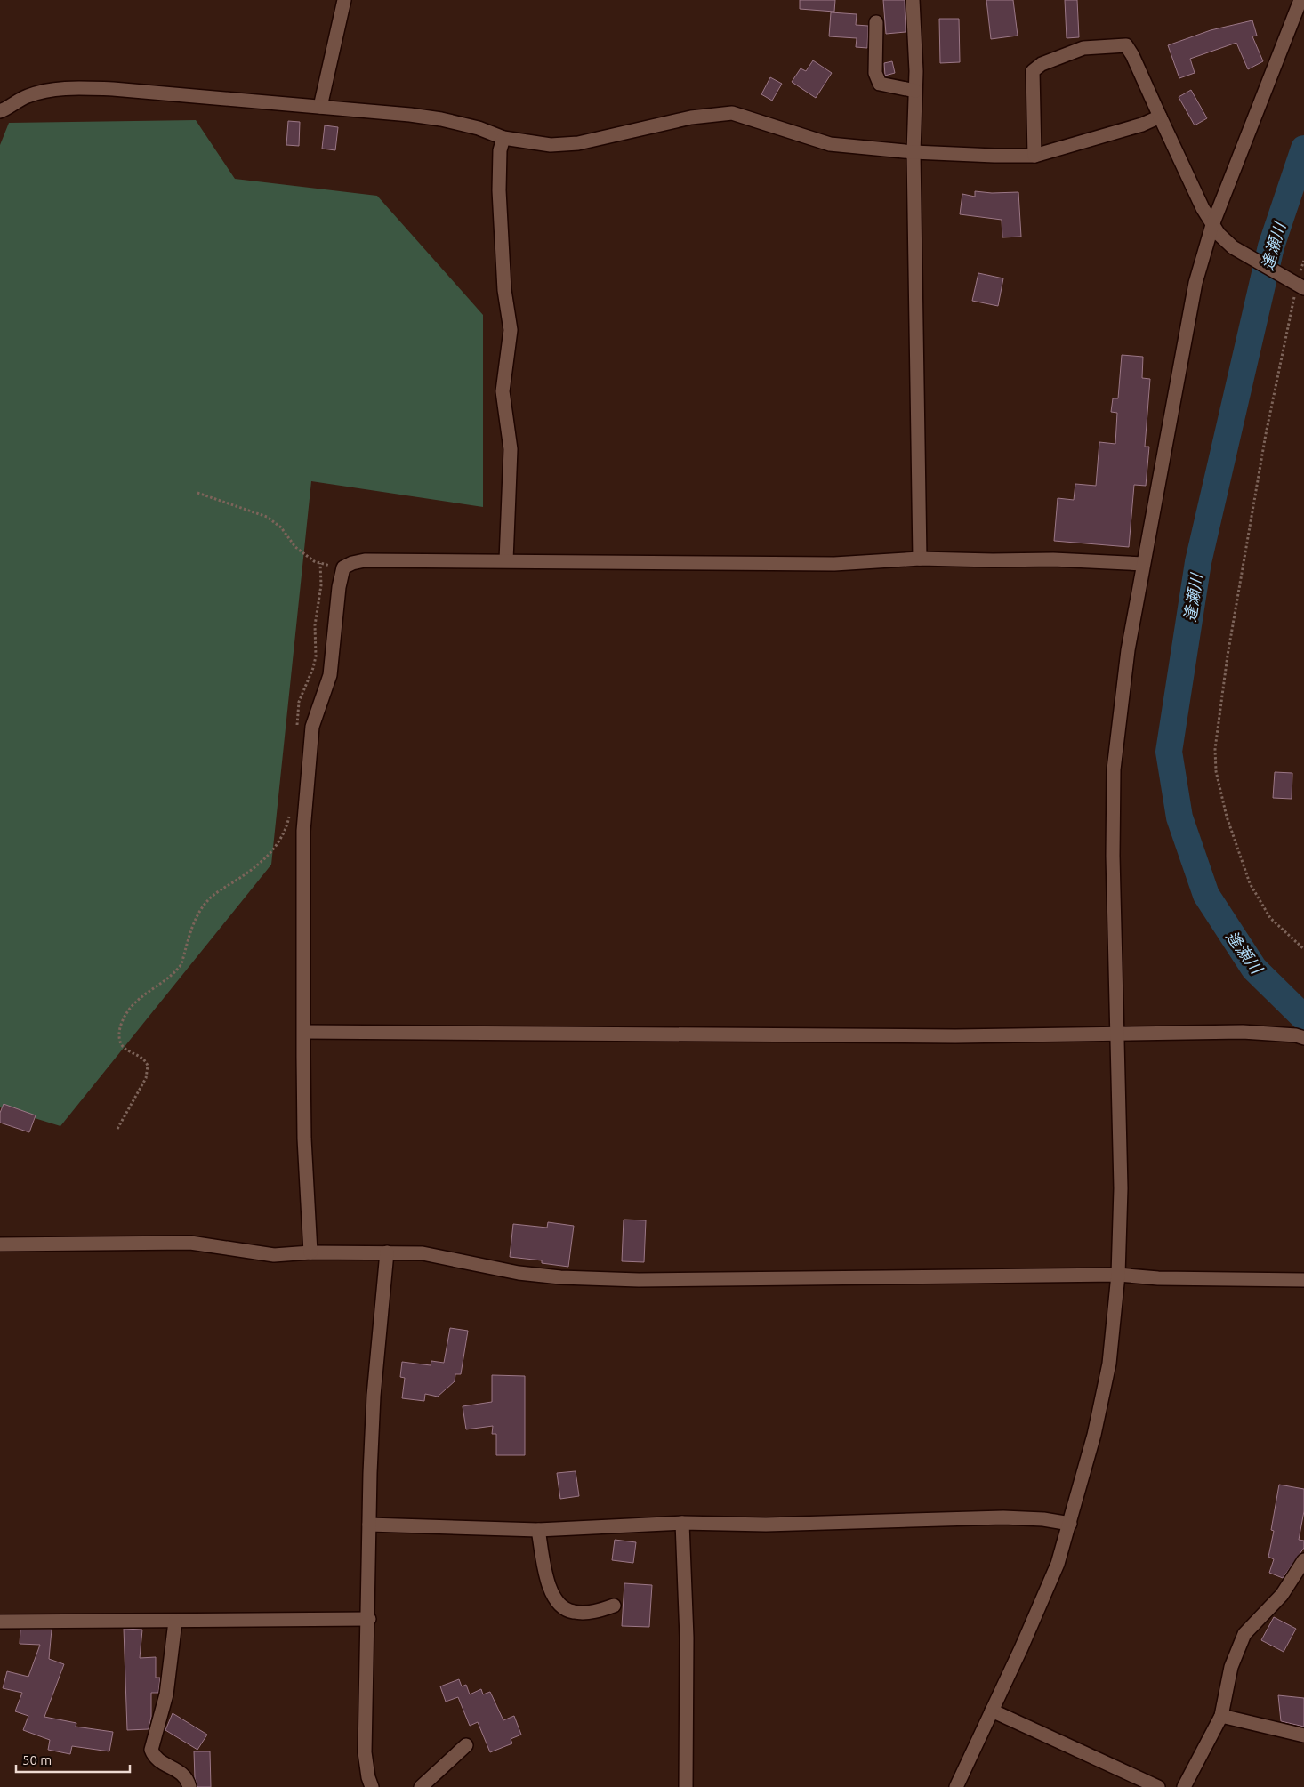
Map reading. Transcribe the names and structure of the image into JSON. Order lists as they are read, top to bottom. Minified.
{"water":["逢瀬川"],"scale_bar":"50 m"}
